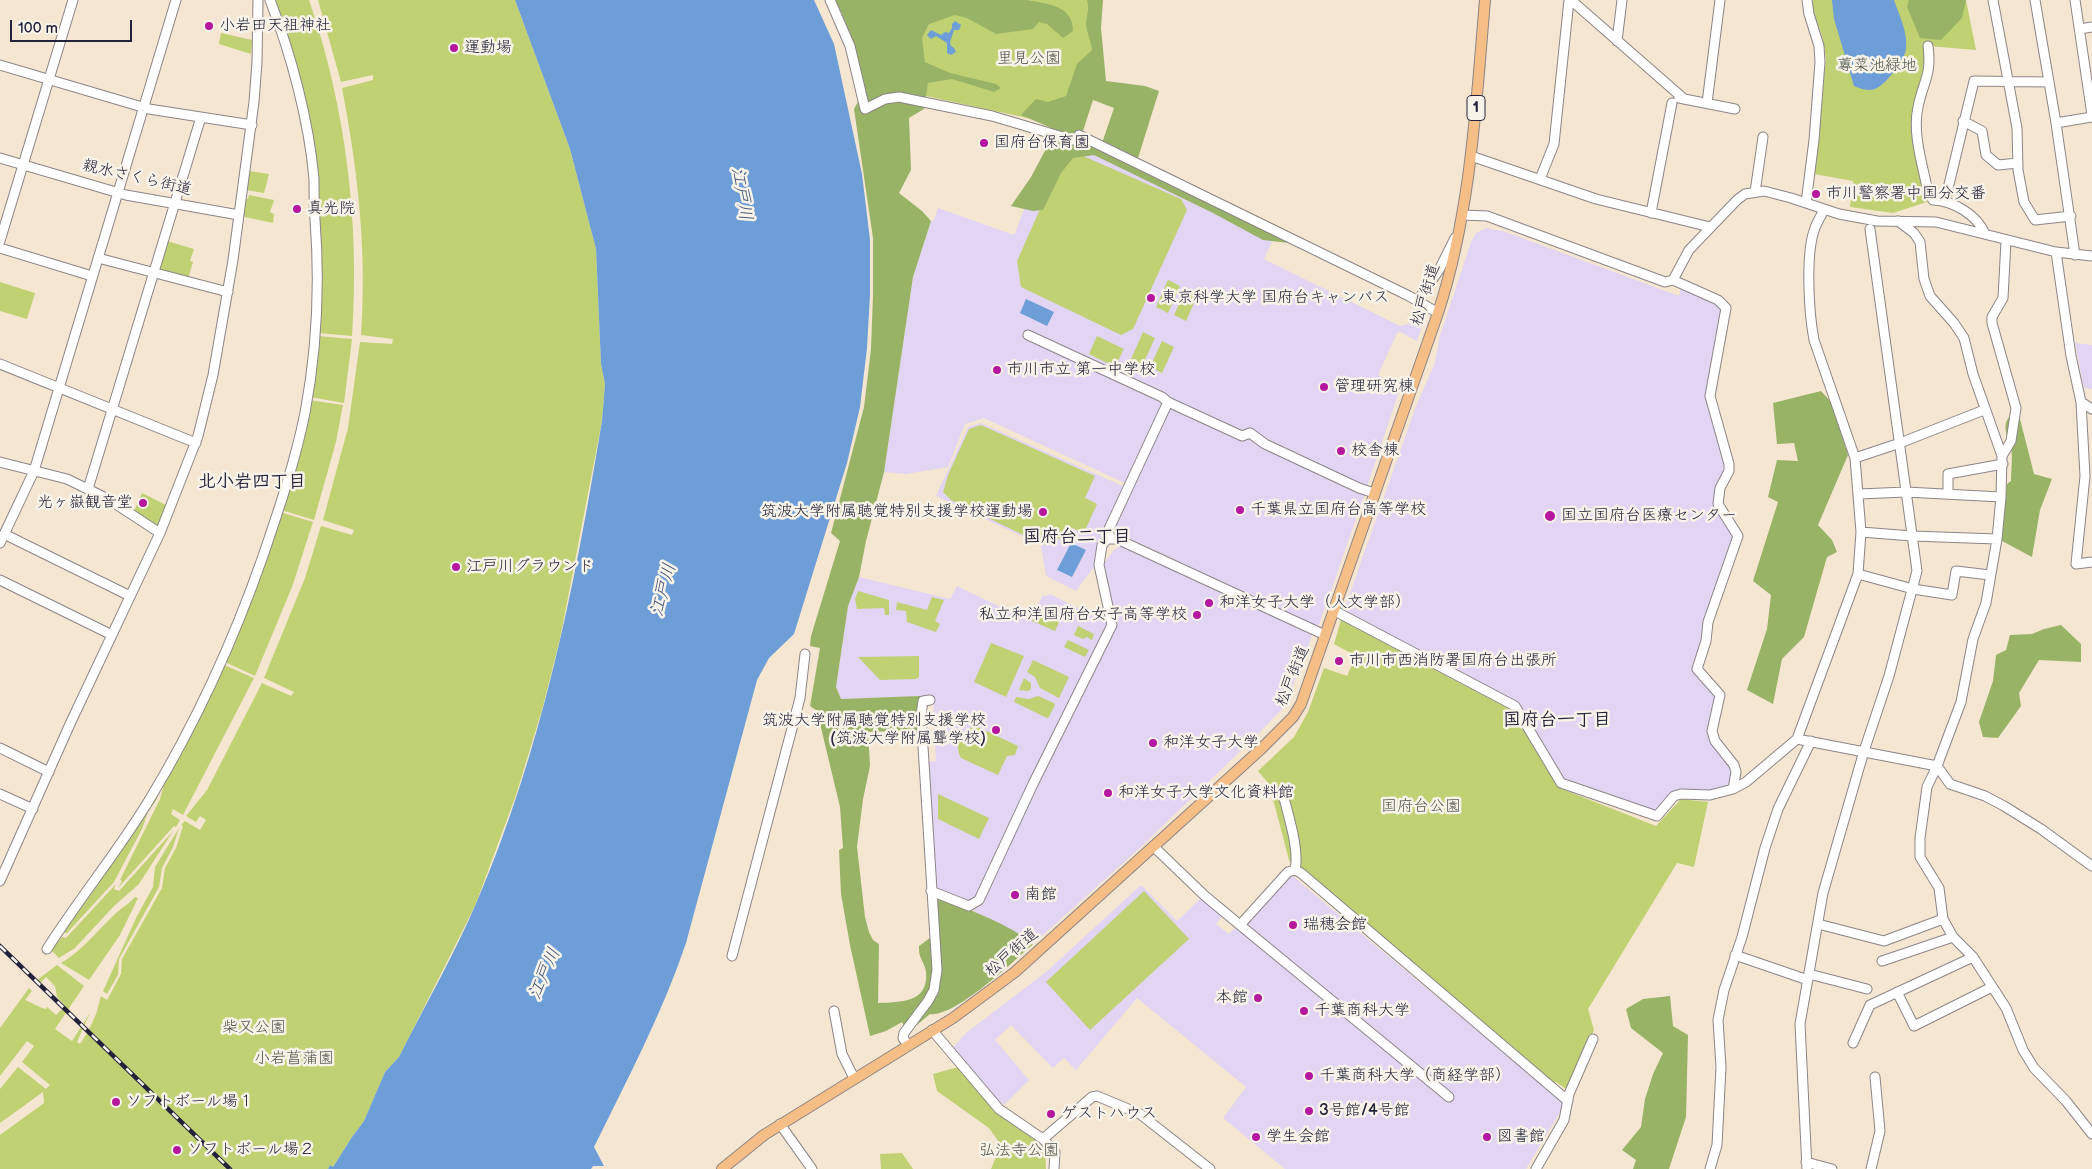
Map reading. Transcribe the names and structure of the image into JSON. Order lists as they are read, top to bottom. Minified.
{"streets":{"main road":["1","松戸街道"],"street":["親水さくら街道"]},"districts":["北小岩四丁目","国府台二丁目","国府台一丁目"],"water":["江戸川"],"parks":["里見公園","蓴菜池緑地","国府台公園","柴又公園","小岩菖蒲園","弘法寺公園"],"places":["小岩田天祖神社","運動場","国府台保育園","市川警察署中国分交番","真光院","東京科学大学 国府台キャンパス","市川市立 第一中学校","管理研究棟","校舎棟","光ヶ嶽観音堂","千葉県立国府台高等学校","筑波大学附属聴覚特別支援学校運動場","国立国府台医療センター","江戸川グラウンド","和洋女子大学（人文学部）","私立和洋国府台女子高等学校","市川市西消防署国府台出張所","筑波大学附属聴覚特別支援学校 (筑波大学附属聾学校)","和洋女子大学","和洋女子大学文化資料館","南館","瑞穂会館","本館","千葉商科大学","千葉商科大学（商経学部）","ソフトボール場１","3号館/4号館","ゲストハウス","学生会館","図書館","ソフトボール場２"],"scale_bar":"100 m"}
